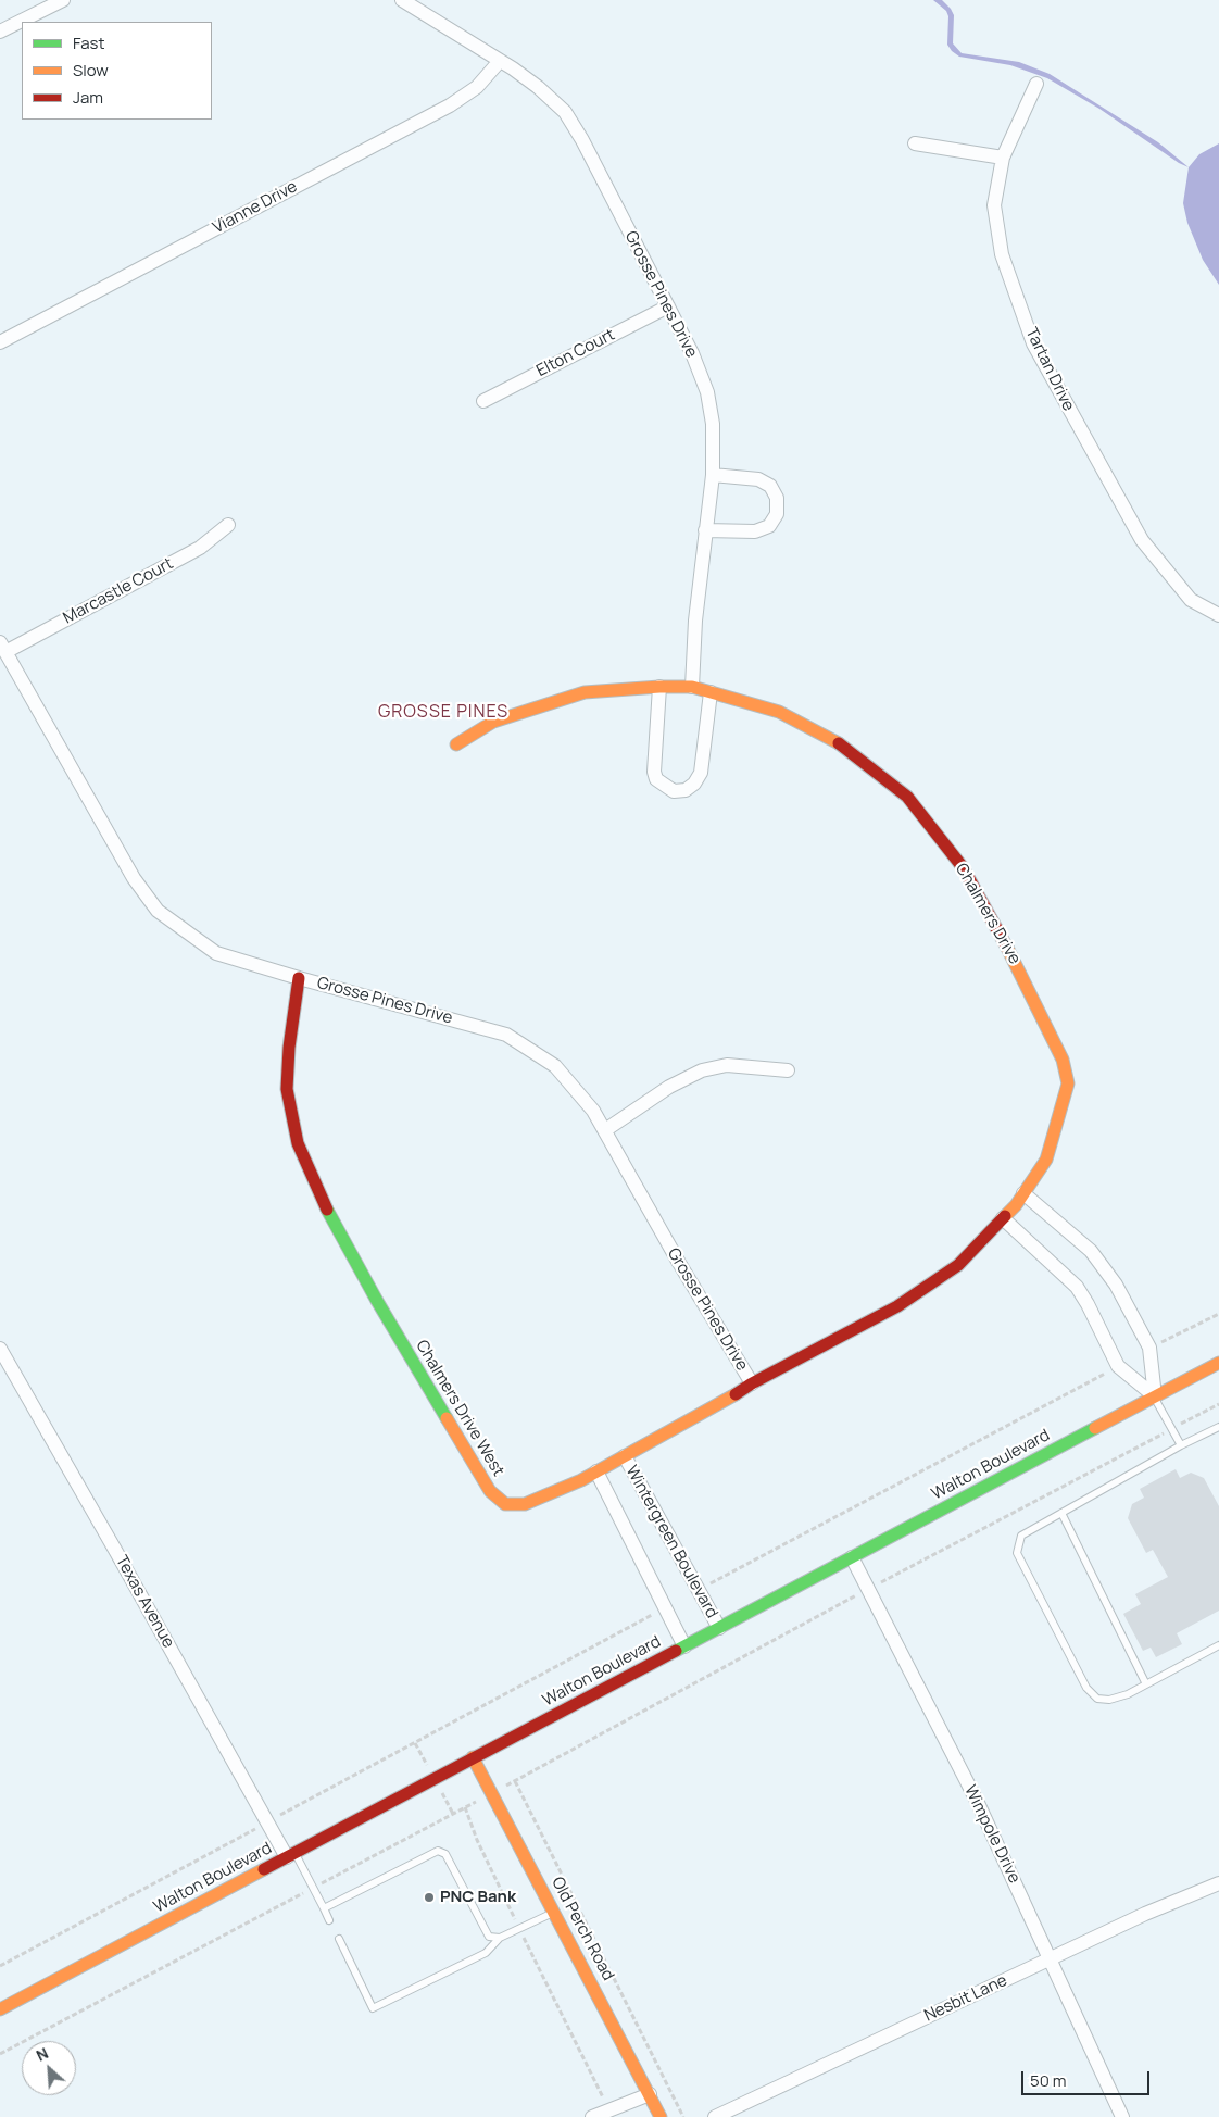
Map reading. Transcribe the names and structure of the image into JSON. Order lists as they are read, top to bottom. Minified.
{"streets":{"street":["Vianne Drive","Grosse Pines Drive","Elton Court","Tartan Drive","Marcastle Court","Chalmers Drive","Chalmers Drive West","Walton Boulevard","Wintergreen Boulevard","Texas Avenue","Wimpole Drive","Old Perch Road","Nesbit Lane"]},"crossings":[["Vianne Drive","Grosse Pines Drive"],["Grosse Pines Drive","Elton Court"],["Grosse Pines Drive","Marcastle Court"],["Grosse Pines Drive","Chalmers Drive"],["Grosse Pines Drive","Chalmers Drive West"],["Chalmers Drive","Chalmers Drive West"],["Chalmers Drive West","Wintergreen Boulevard"],["Walton Boulevard","Wintergreen Boulevard"],["Walton Boulevard","Texas Avenue"],["Walton Boulevard","Wimpole Drive"],["Walton Boulevard","Old Perch Road"],["Wimpole Drive","Nesbit Lane"]],"districts":["GROSSE PINES"],"places":["PNC Bank"],"legend":["Fast","Slow","Jam"],"scale_bar":"50 m","north":"top left"}
